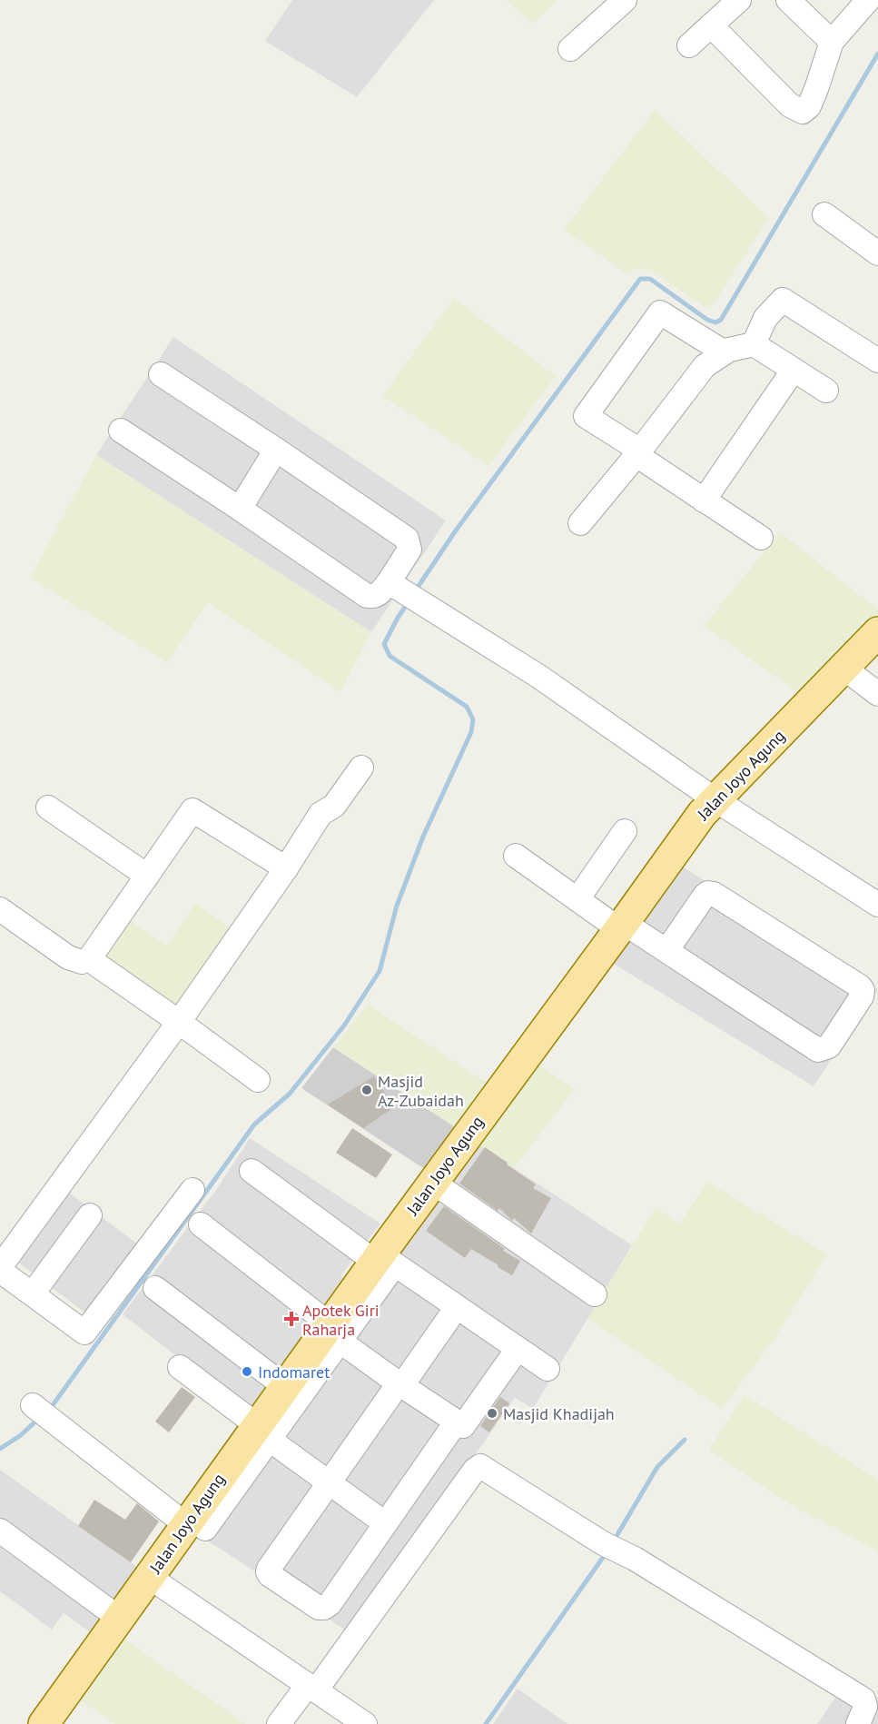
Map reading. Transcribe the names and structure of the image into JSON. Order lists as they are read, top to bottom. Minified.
{"streets":{"main road":["Jalan Joyo Agung"]},"places":{"other":["Masjid Az-Zubaidah","Indomaret","Masjid Khadijah"],"health":["Apotek Giri Raharja"]}}
